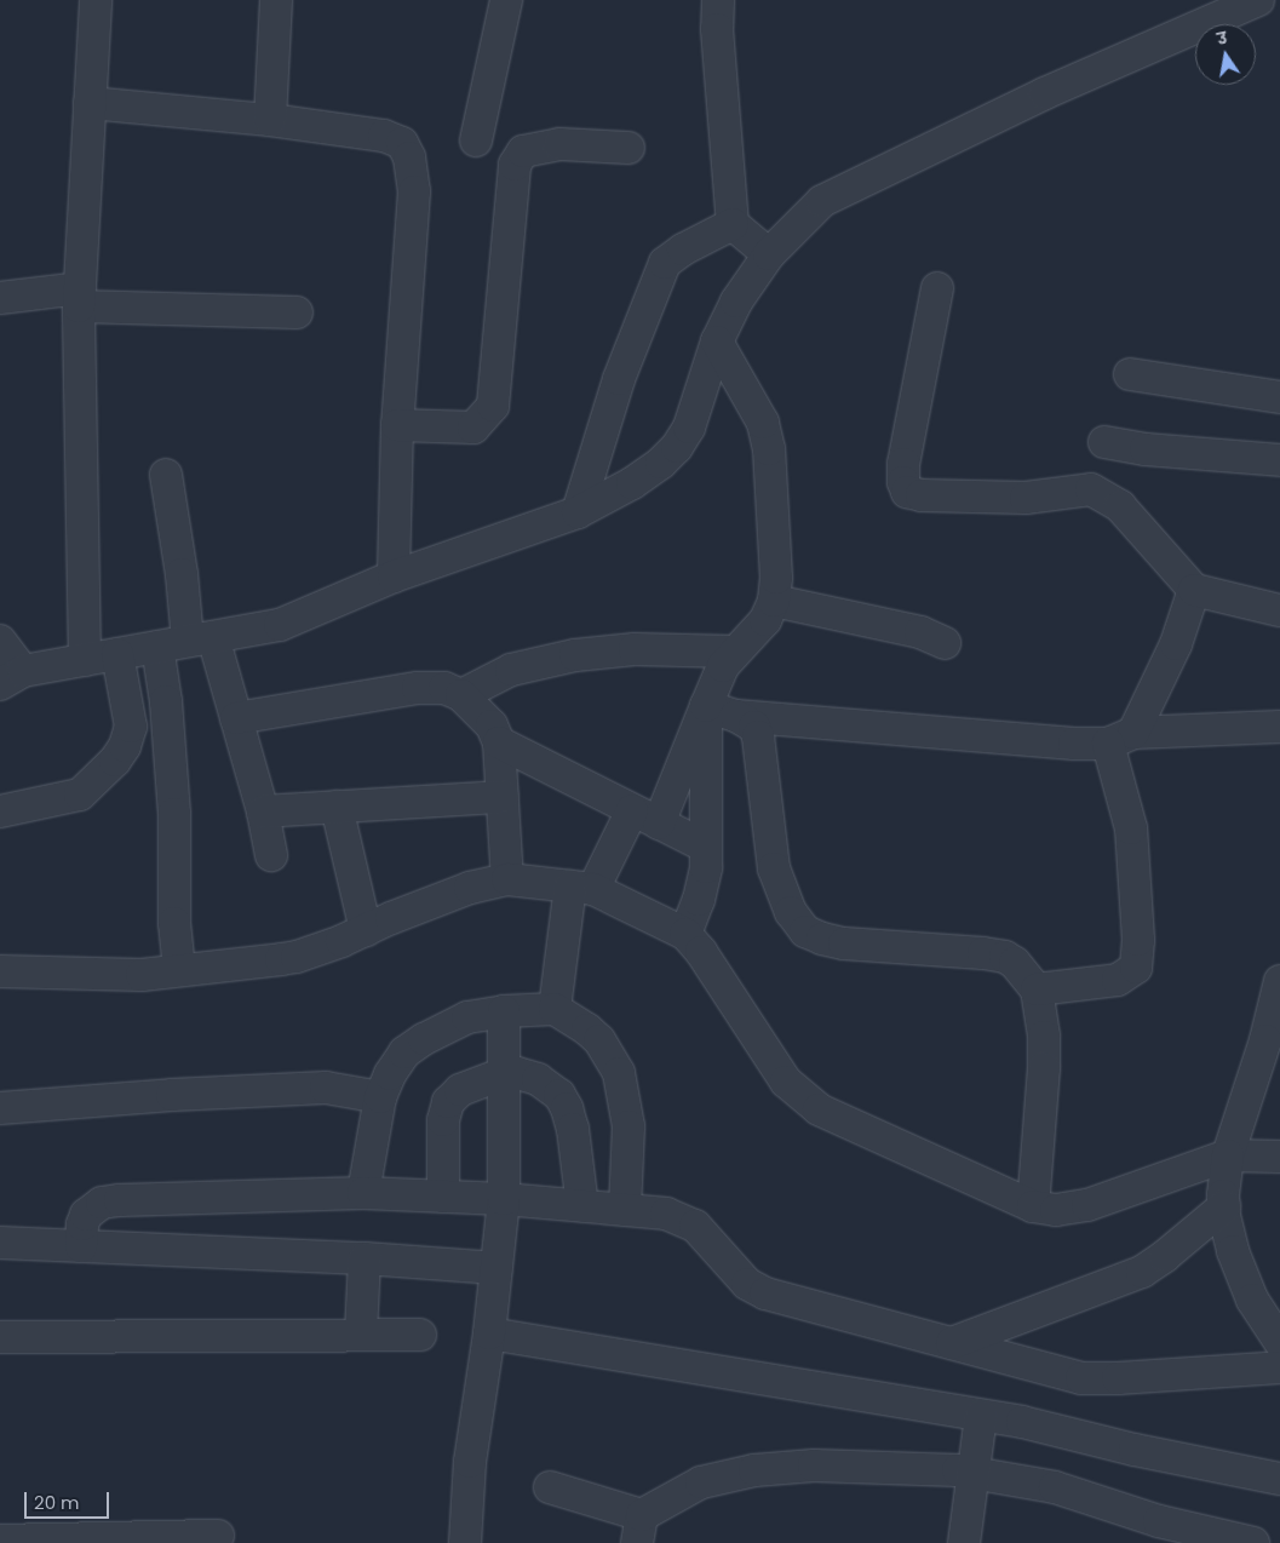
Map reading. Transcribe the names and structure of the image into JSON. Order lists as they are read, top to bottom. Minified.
{"scale_bar":"20 m","north":"top"}
